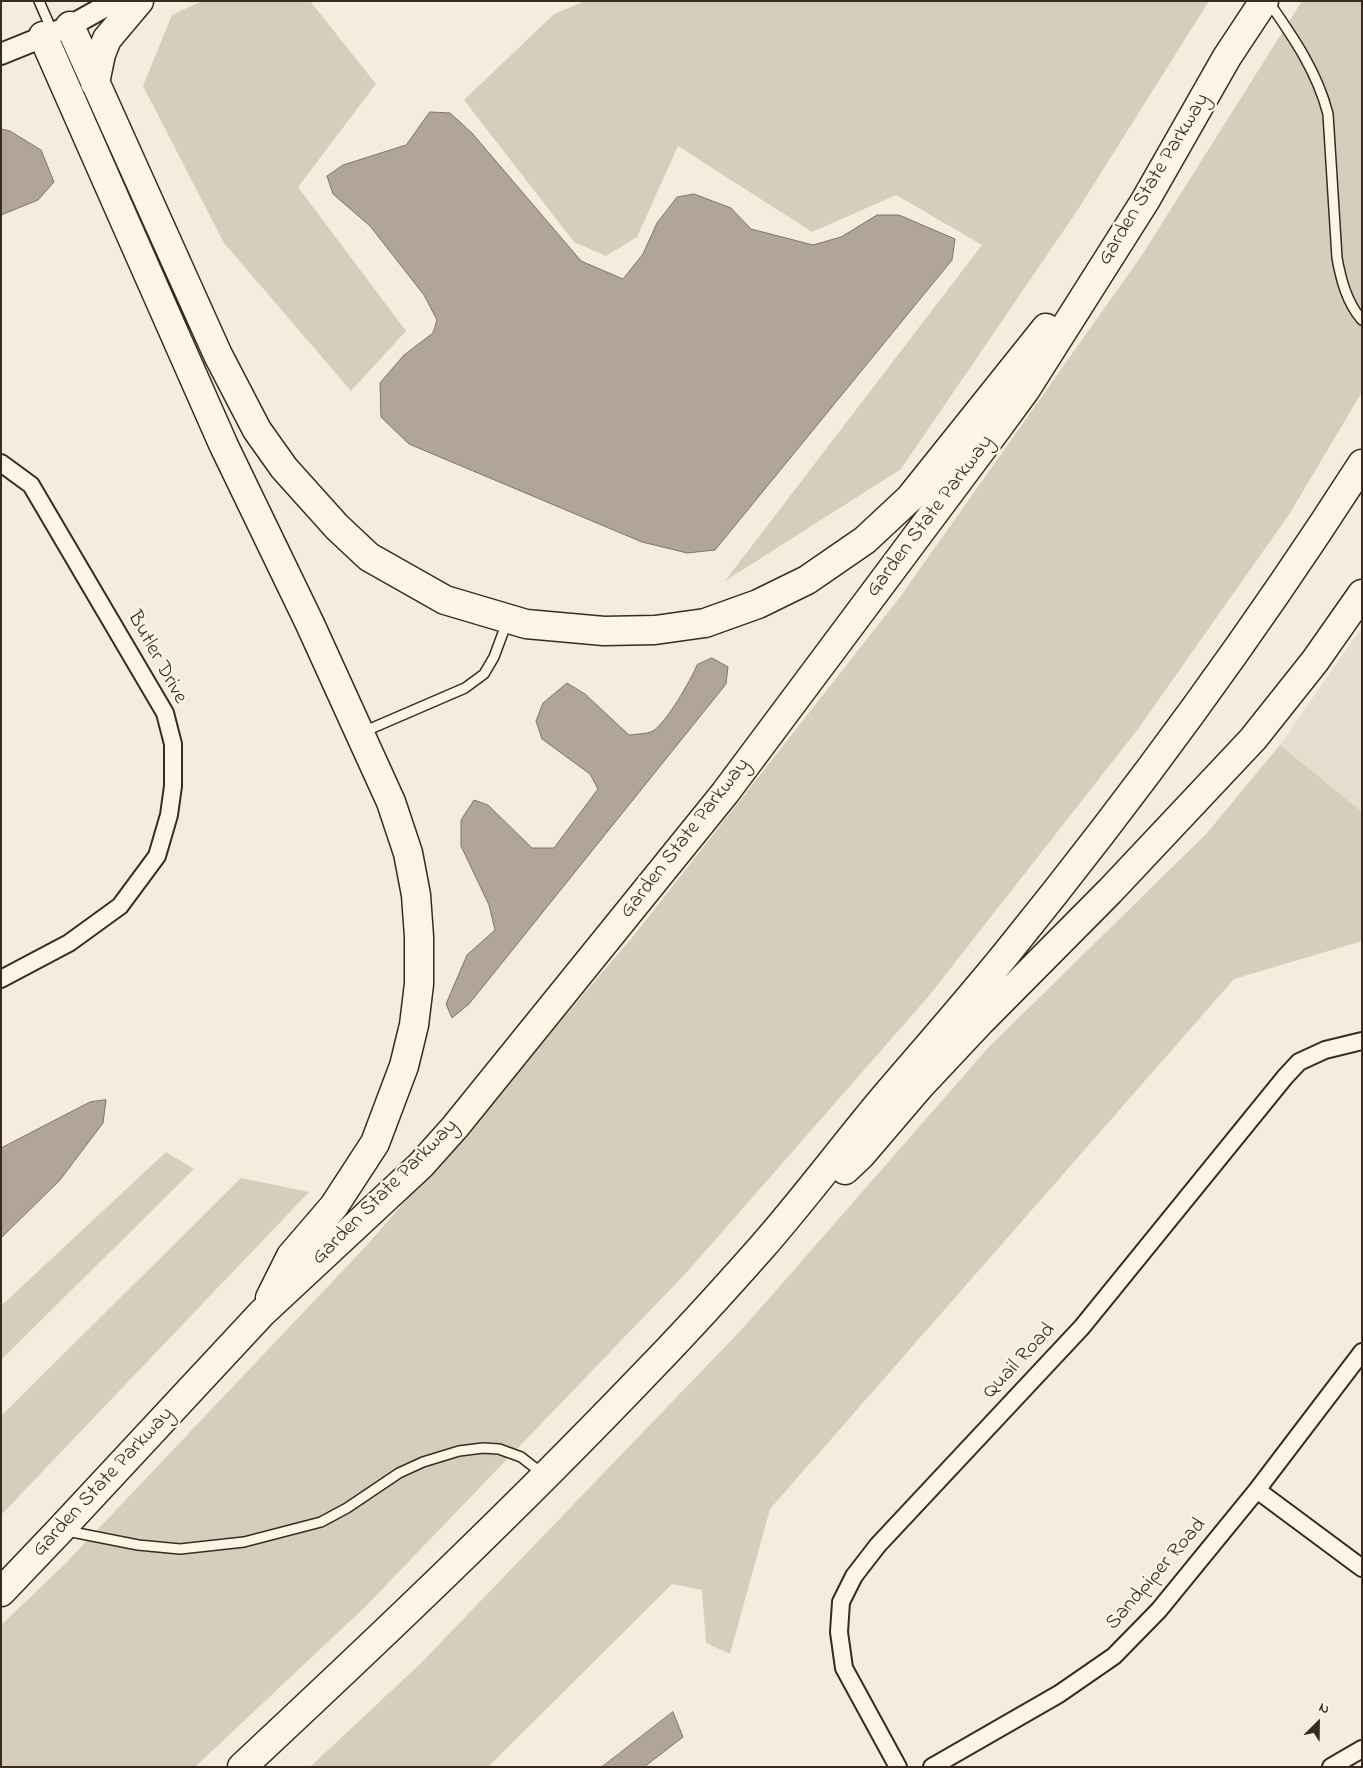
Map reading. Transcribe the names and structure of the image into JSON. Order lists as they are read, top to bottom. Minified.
{"streets":{"highway":["Garden State Parkway"],"street":["Butler Drive","Quail Road","Sandpiper Road"]},"north":"top right"}
